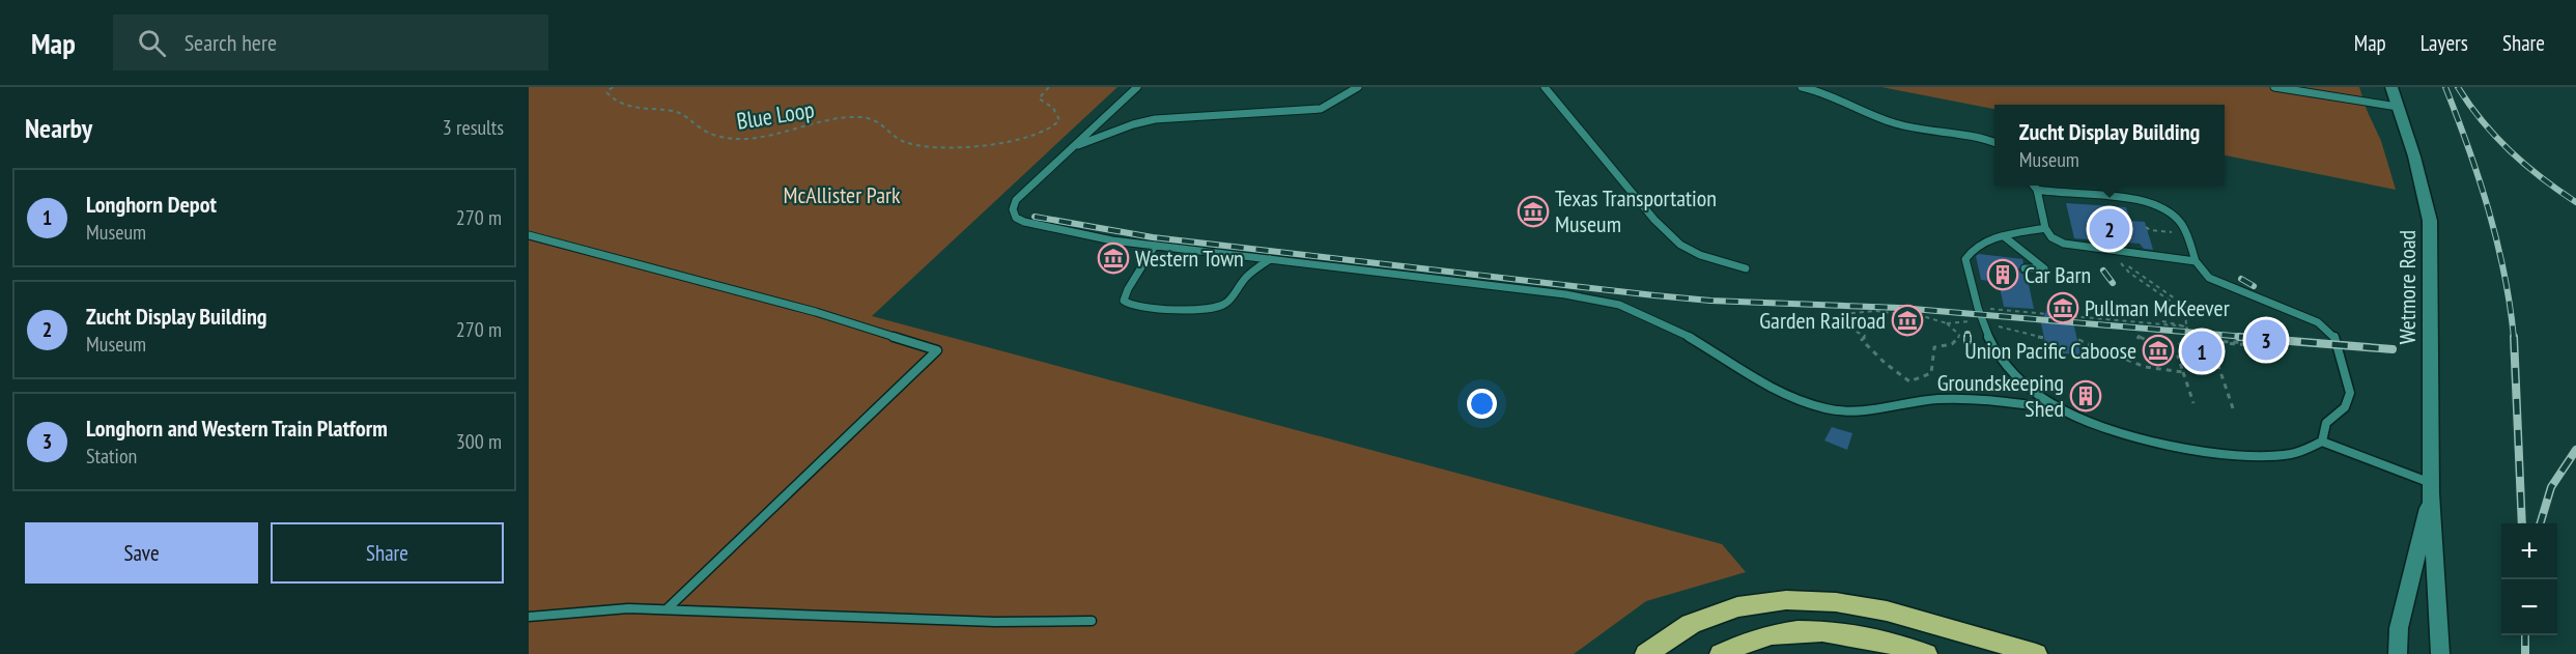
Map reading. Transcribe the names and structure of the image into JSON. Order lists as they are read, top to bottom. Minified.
{"streets":{"main road":["Wetmore Road"],"path":["Blue Loop"]},"parks":["McAllister Park"],"places":{"museum":["Texas Transportation Museum","Western Town","Pullman McKeever","Garden Railroad","Union Pacific Caboose"],"building":["Car Barn","Groundskeeping Shed"]},"page":{"header":"Map","search":"Search here","nav":["Map","Layers","Share"],"heading":["Nearby","3 results"],"popup":["Zucht Display Building","Museum"],"list":[{"mark":"1","name":"Longhorn Depot","note":"Museum","value":"270 m"},{"mark":"2","name":"Zucht Display Building","note":"Museum","value":"270 m"},{"mark":"3","name":"Longhorn and Western Train Platform","note":"Station","value":"300 m"}],"pins":["2","3","1"],"buttons":["Save","Share"],"map_buttons":["+","−"]}}
